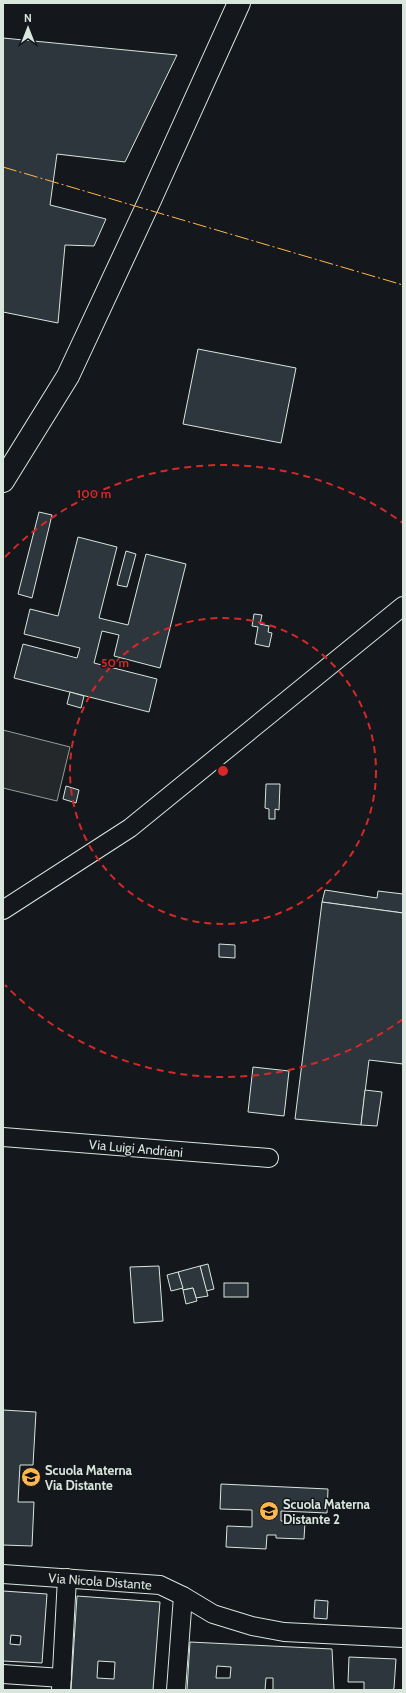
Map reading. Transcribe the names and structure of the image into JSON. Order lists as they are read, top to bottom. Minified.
{"streets":{"street":["Via Luigi Andriani","Via Nicola Distante"]},"places":{"school or university":["Scuola Materna Via Distante","Scuola Materna Distante 2"]},"north":"top","rings":["100 m","50 m"]}
